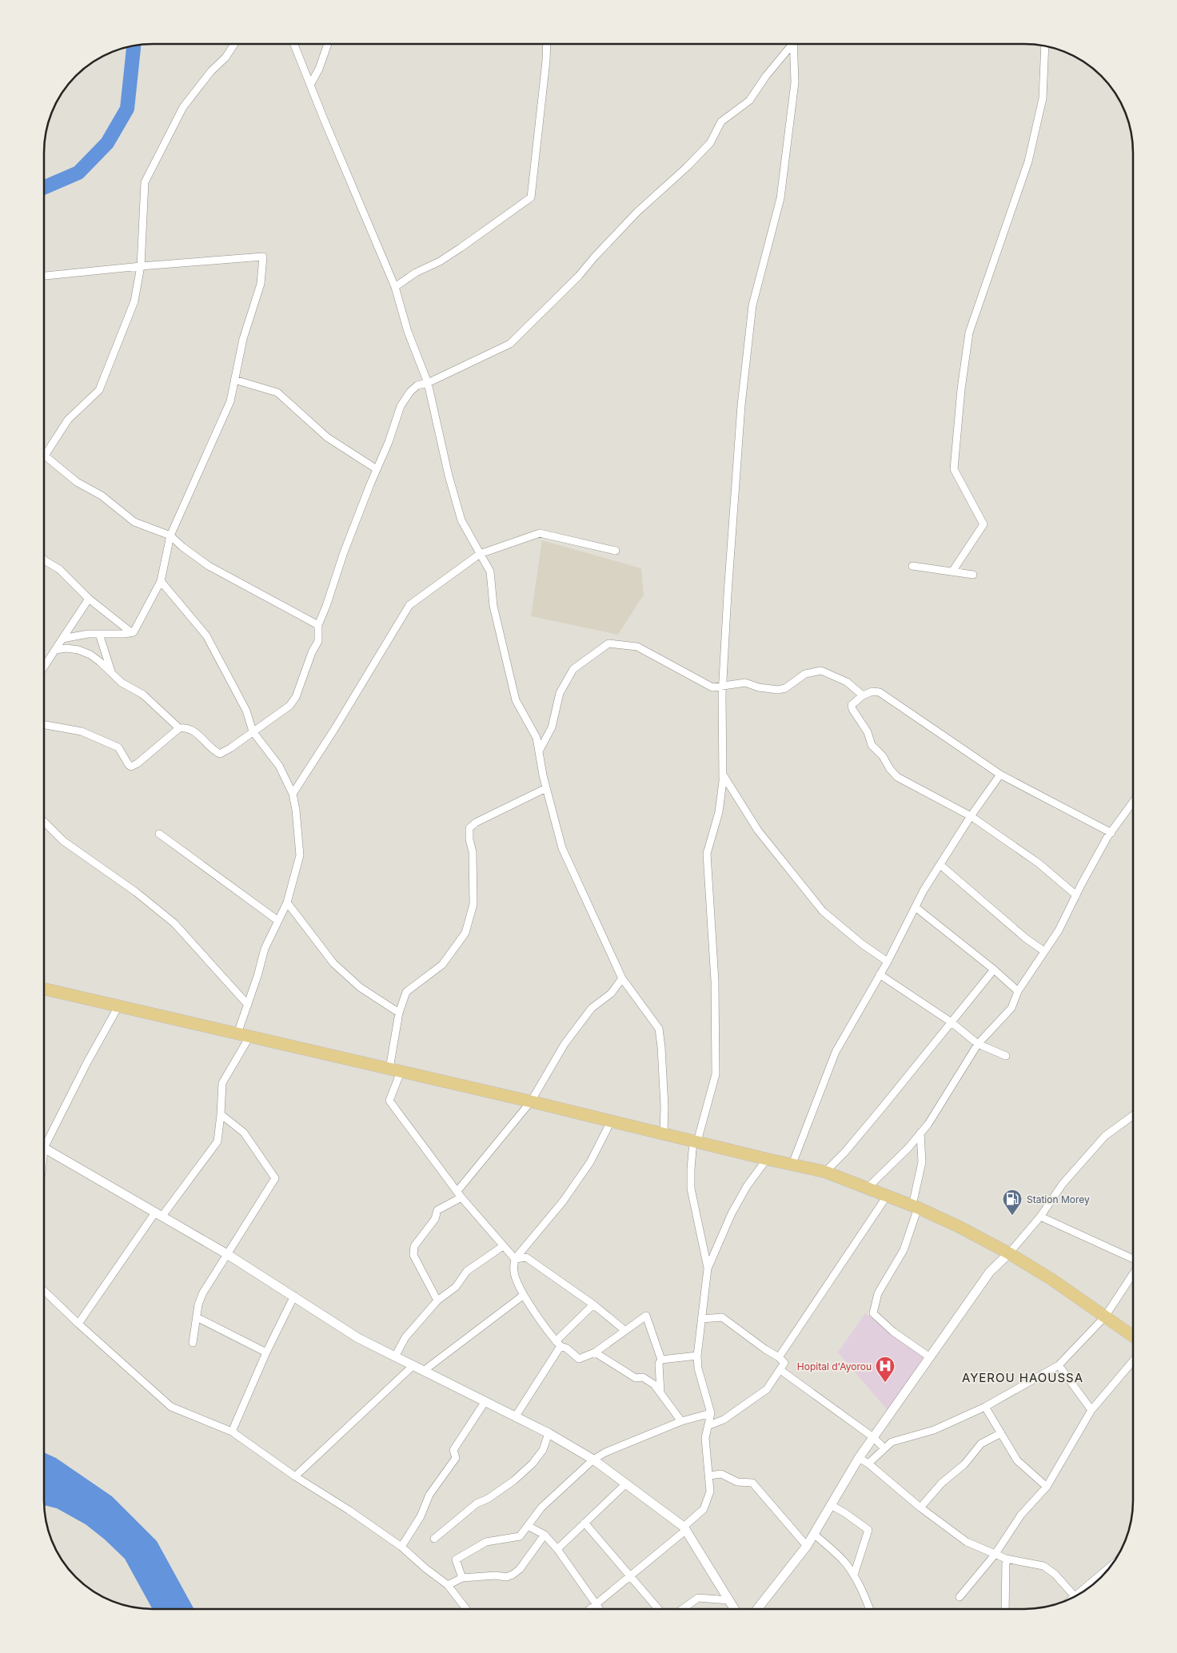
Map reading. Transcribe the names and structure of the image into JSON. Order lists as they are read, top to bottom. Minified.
{"districts":["AYEROU HAOUSSA"],"places":{"fuel station":["Station Morey"],"hospital":["Hopital d'Ayorou"]}}
